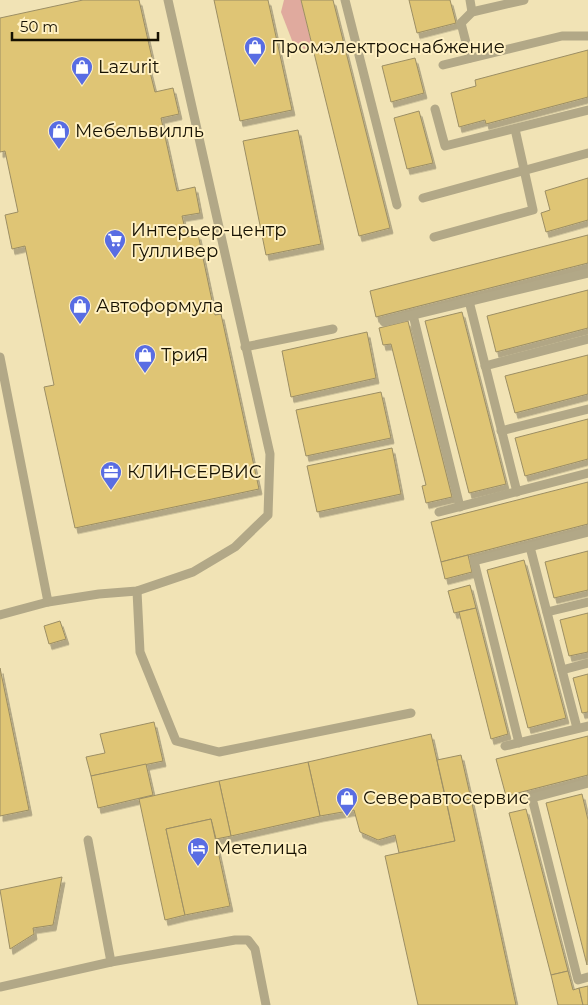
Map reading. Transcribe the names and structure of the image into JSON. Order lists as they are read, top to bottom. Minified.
{"places":{"shop":["Промэлектроснабжение","Lazurit","Мебельвилль","Автоформула","ТриЯ","Северавтосервис"],"supermarket":["Интерьер-центр Гулливер"],"office":["КЛИНСЕРВИС"],"hotel":["Метелица"]},"scale_bar":"50 m"}
